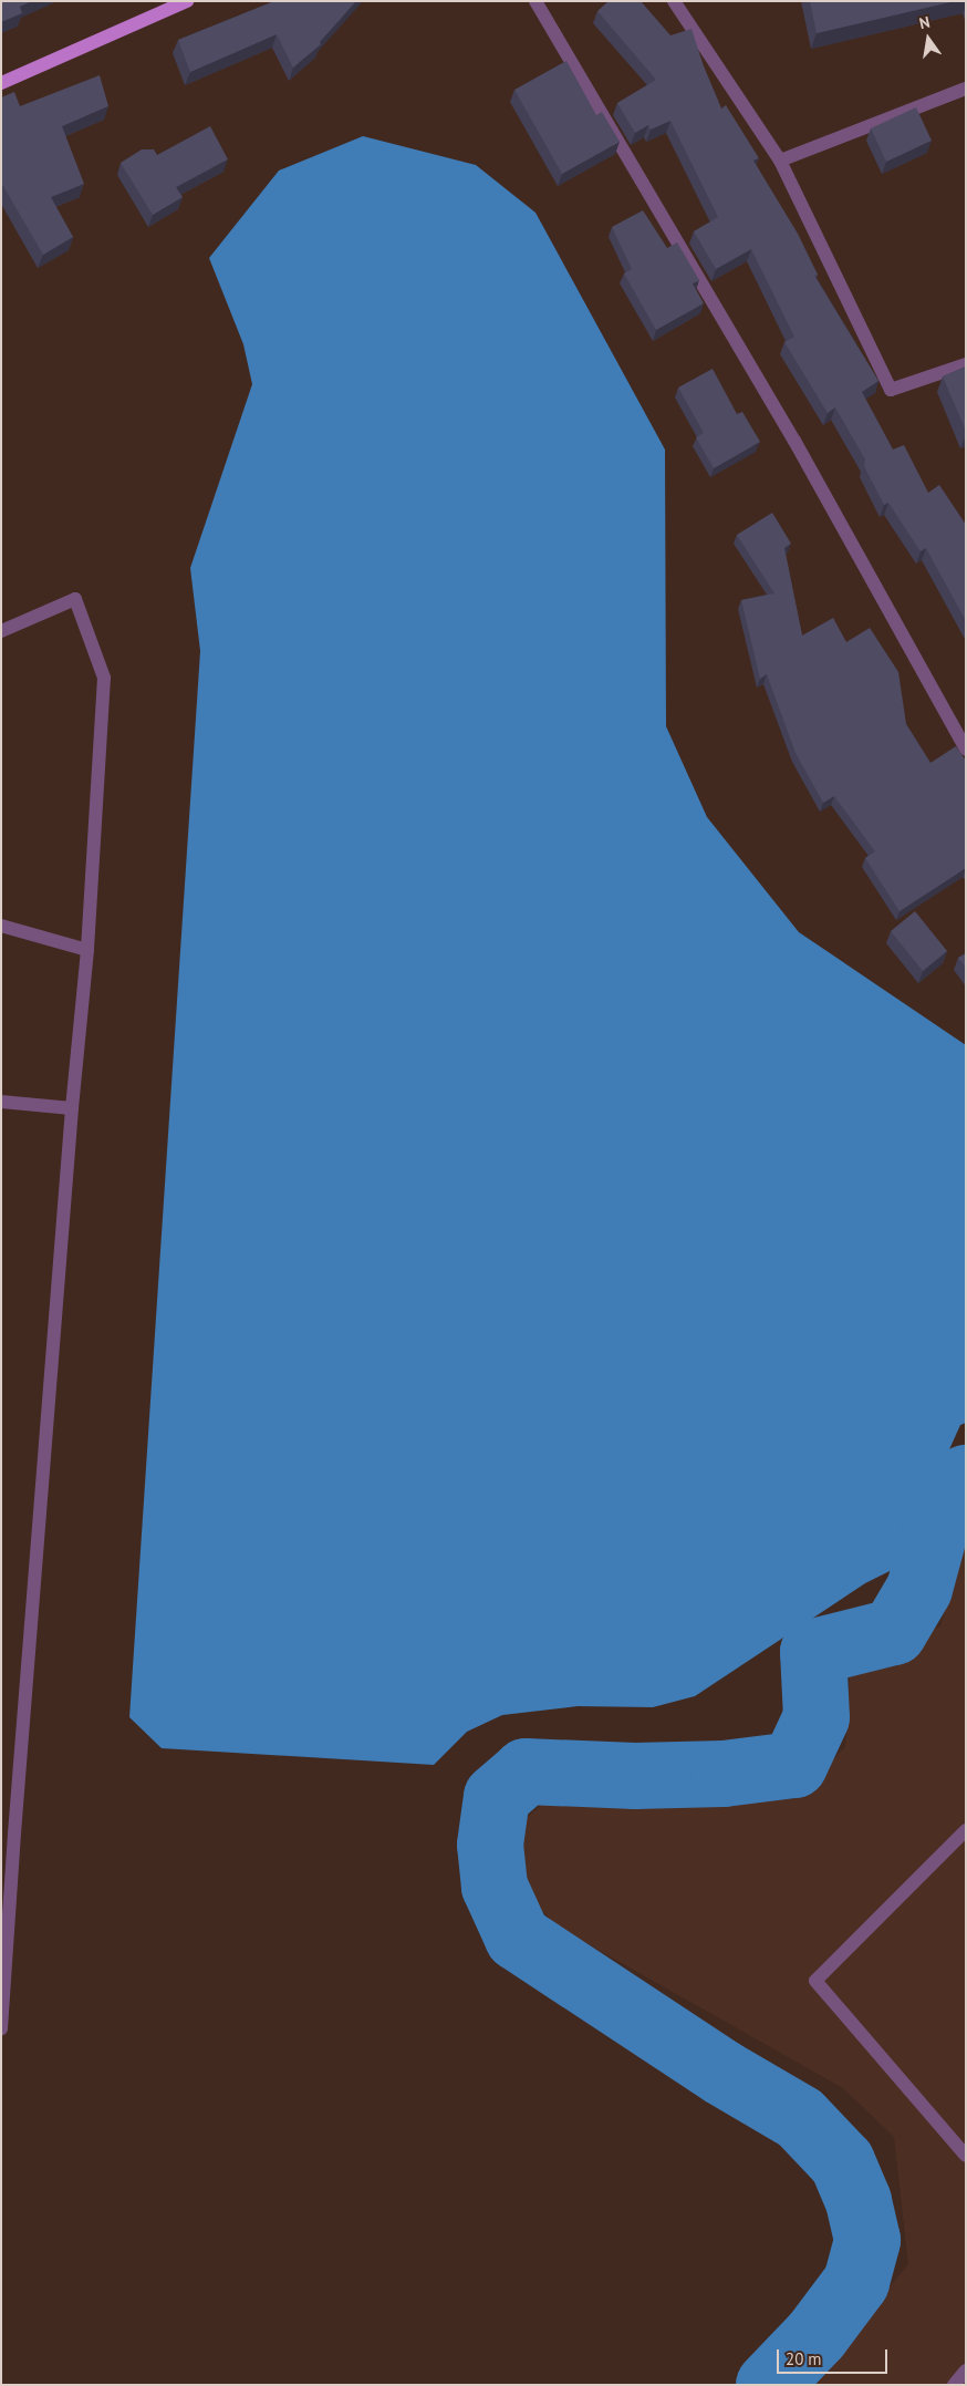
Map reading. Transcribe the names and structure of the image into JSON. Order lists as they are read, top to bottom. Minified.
{"scale_bar":"20 m","north":"top"}
